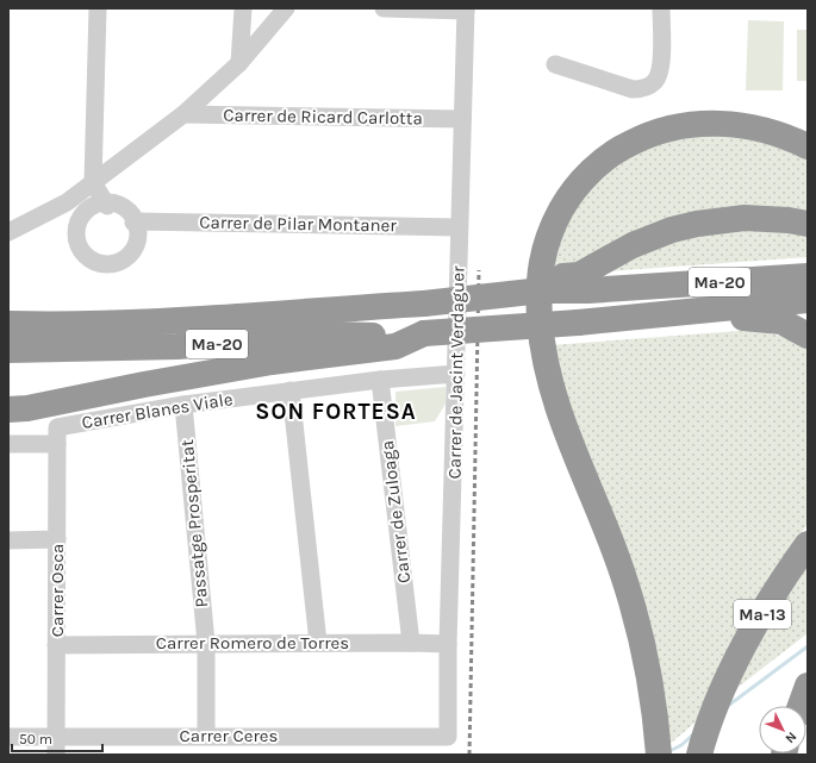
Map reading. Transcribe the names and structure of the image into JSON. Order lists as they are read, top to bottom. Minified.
{"streets":{"highway":["Ma-20","Ma-13"],"street":["Carrer de Ricard Carlotta","Carrer de Pilar Montaner","Carrer de Jacint Verdaguer","Carrer Blanes Viale","Carrer de Zuloaga","Passatge Prosperitat","Carrer Osca","Carrer Romero de Torres","Carrer Ceres"]},"crossings":[["Carrer de Ricard Carlotta","Carrer de Jacint Verdaguer"],["Carrer de Pilar Montaner","Carrer de Jacint Verdaguer"],["Carrer de Jacint Verdaguer","Carrer Blanes Viale"],["Carrer de Jacint Verdaguer","Carrer Romero de Torres"],["Carrer de Jacint Verdaguer","Carrer Ceres"],["Carrer Blanes Viale","Carrer de Zuloaga"],["Carrer Blanes Viale","Passatge Prosperitat"],["Carrer Blanes Viale","Carrer Osca"],["Carrer de Zuloaga","Carrer Romero de Torres"],["Passatge Prosperitat","Carrer Romero de Torres"],["Passatge Prosperitat","Carrer Ceres"],["Carrer Osca","Carrer Romero de Torres"],["Carrer Osca","Carrer Ceres"]],"districts":["SON FORTESA"],"scale_bar":"50 m","north":"bottom right"}
